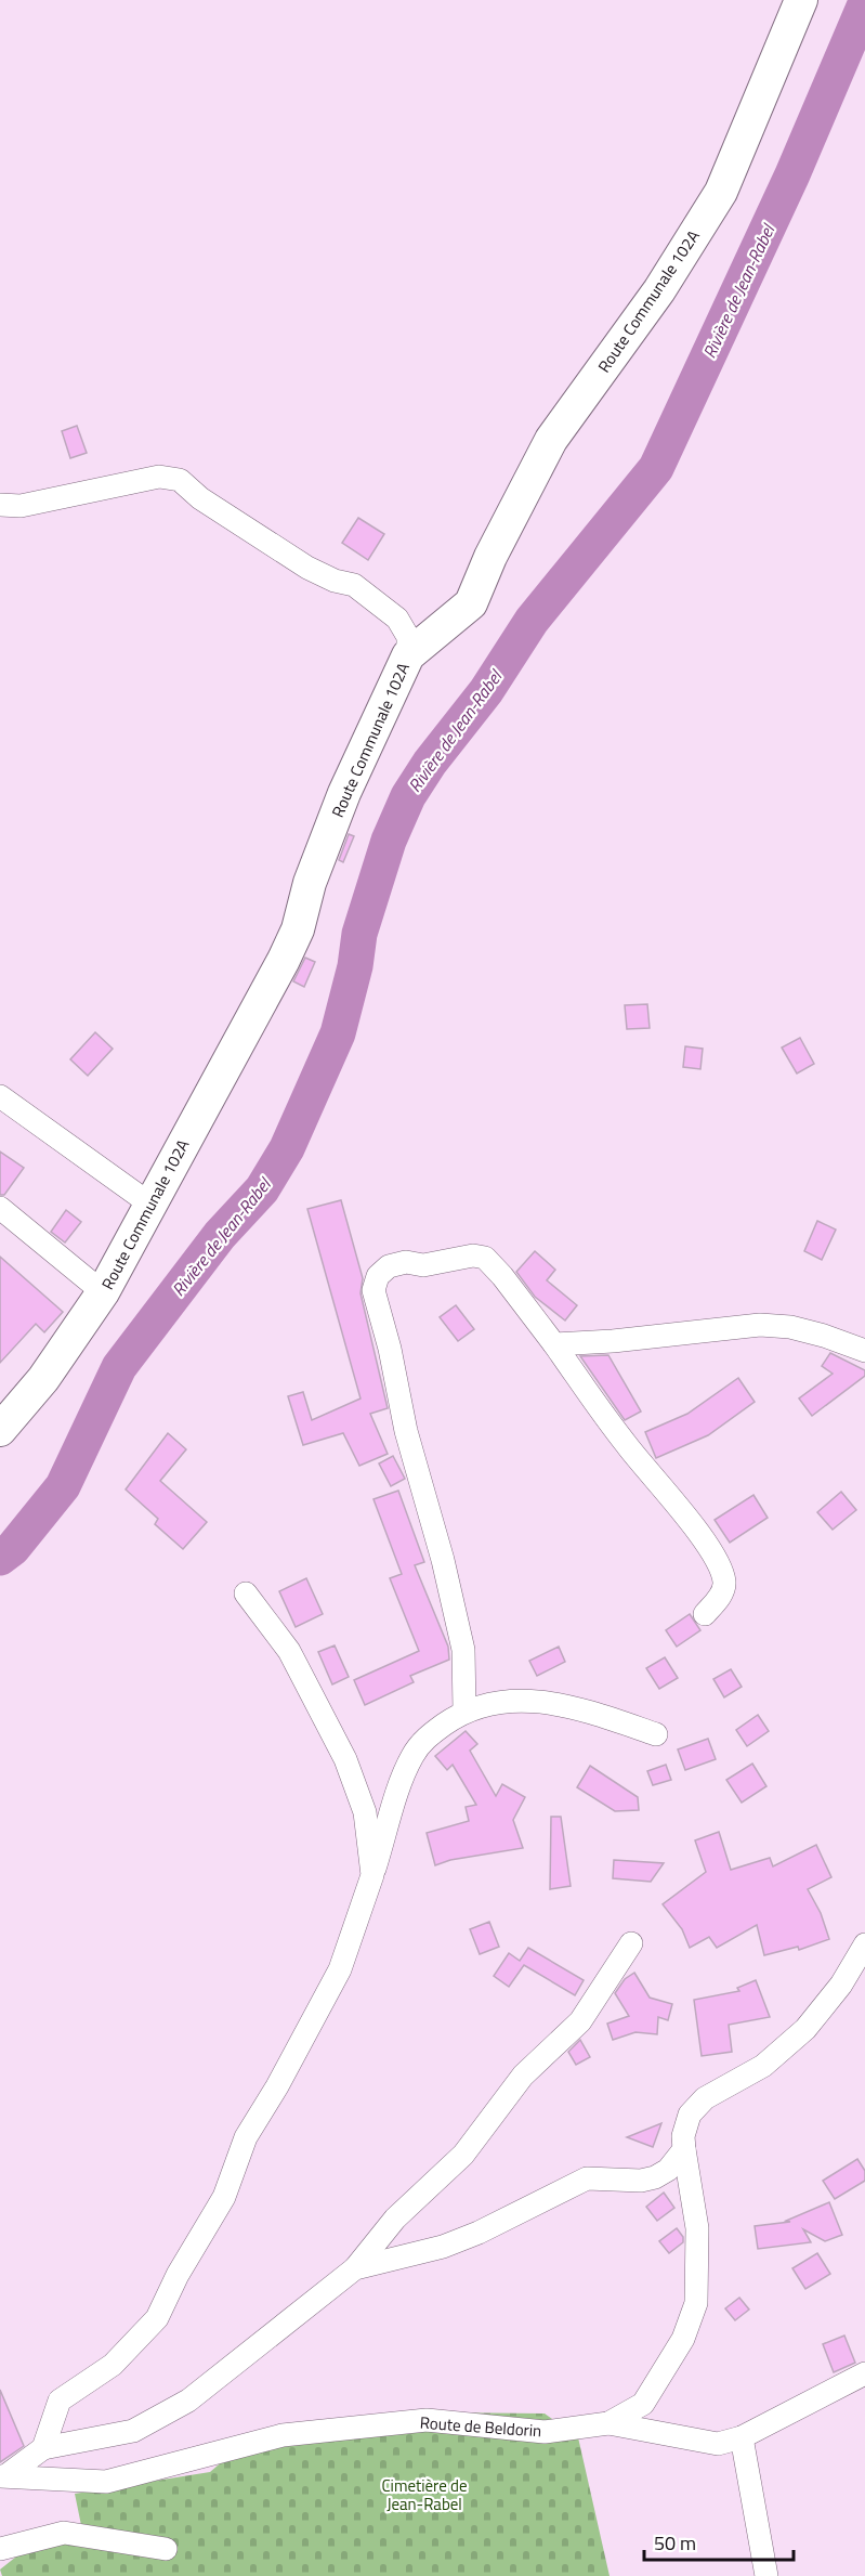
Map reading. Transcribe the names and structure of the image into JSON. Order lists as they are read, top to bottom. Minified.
{"streets":{"street":["Route Communale 102A","Route de Beldorin"]},"water":["Rivière de Jean-Rabel"],"parks":["Cimetière de Jean-Rabel"],"scale_bar":"50 m"}
